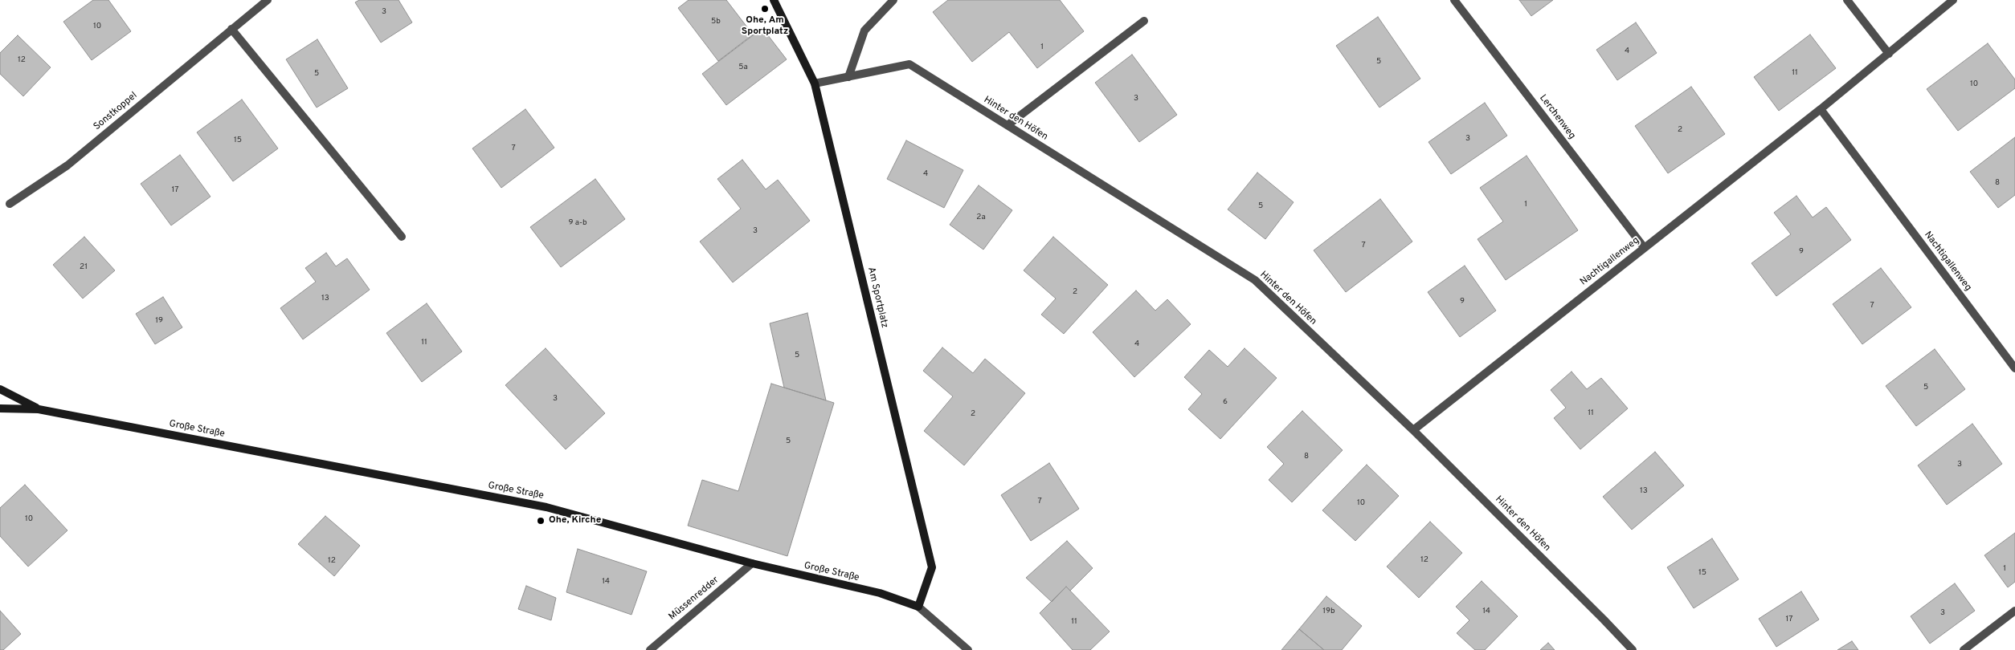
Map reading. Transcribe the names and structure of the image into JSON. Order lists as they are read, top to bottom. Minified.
{"streets":{"street":["Sonstkoppel","Lerchenweg","Hinter den Höfen","Nachtigallenweg","Am Sportplatz","Große Straße","Müssenredder"]},"crossings":[["Lerchenweg","Nachtigallenweg"],["Hinter den Höfen","Nachtigallenweg"],["Hinter den Höfen","Am Sportplatz"],["Am Sportplatz","Große Straße"],["Große Straße","Müssenredder"]],"places":["Ohe, Am Sportplatz","Ohe, Kirche"],"house_numbers":["3","5b","10","1","4","12","5","5a","11","5","10","3","2","3","15","7","4","8","17","1","5","2a","9 a-b","3","7","9","21","2","13","9","7","19","11","4","5","5","3","6","11","2","5","8","3","13","7","10","10","12","12","1","15","14","19b","14","3","17","11"]}
